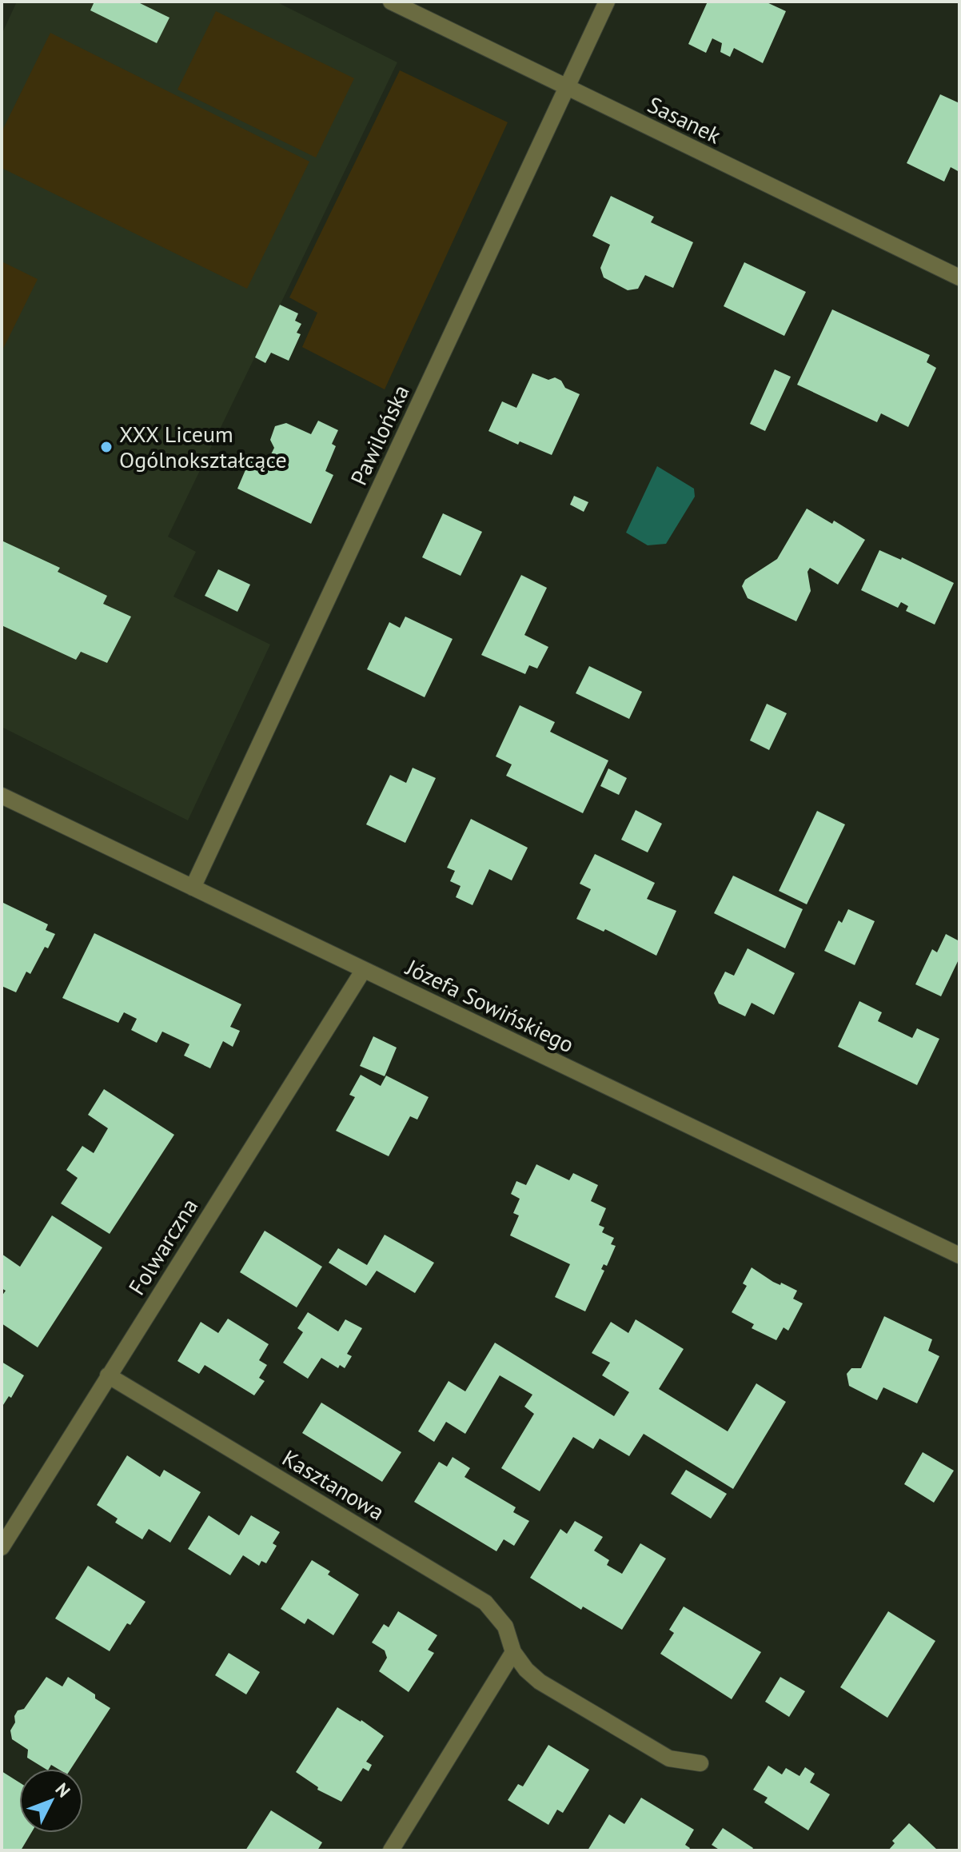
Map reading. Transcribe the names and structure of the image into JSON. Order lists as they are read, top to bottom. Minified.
{"streets":{"street":["Sasanek","Pawilońska","Józefa Sowińskiego","Folwarczna","Kasztanowa"]},"crossings":[["Sasanek","Pawilońska"],["Pawilońska","Józefa Sowińskiego"],["Józefa Sowińskiego","Folwarczna"],["Folwarczna","Kasztanowa"]],"places":["XXX Liceum Ogólnokształcące"],"north":"top right"}
